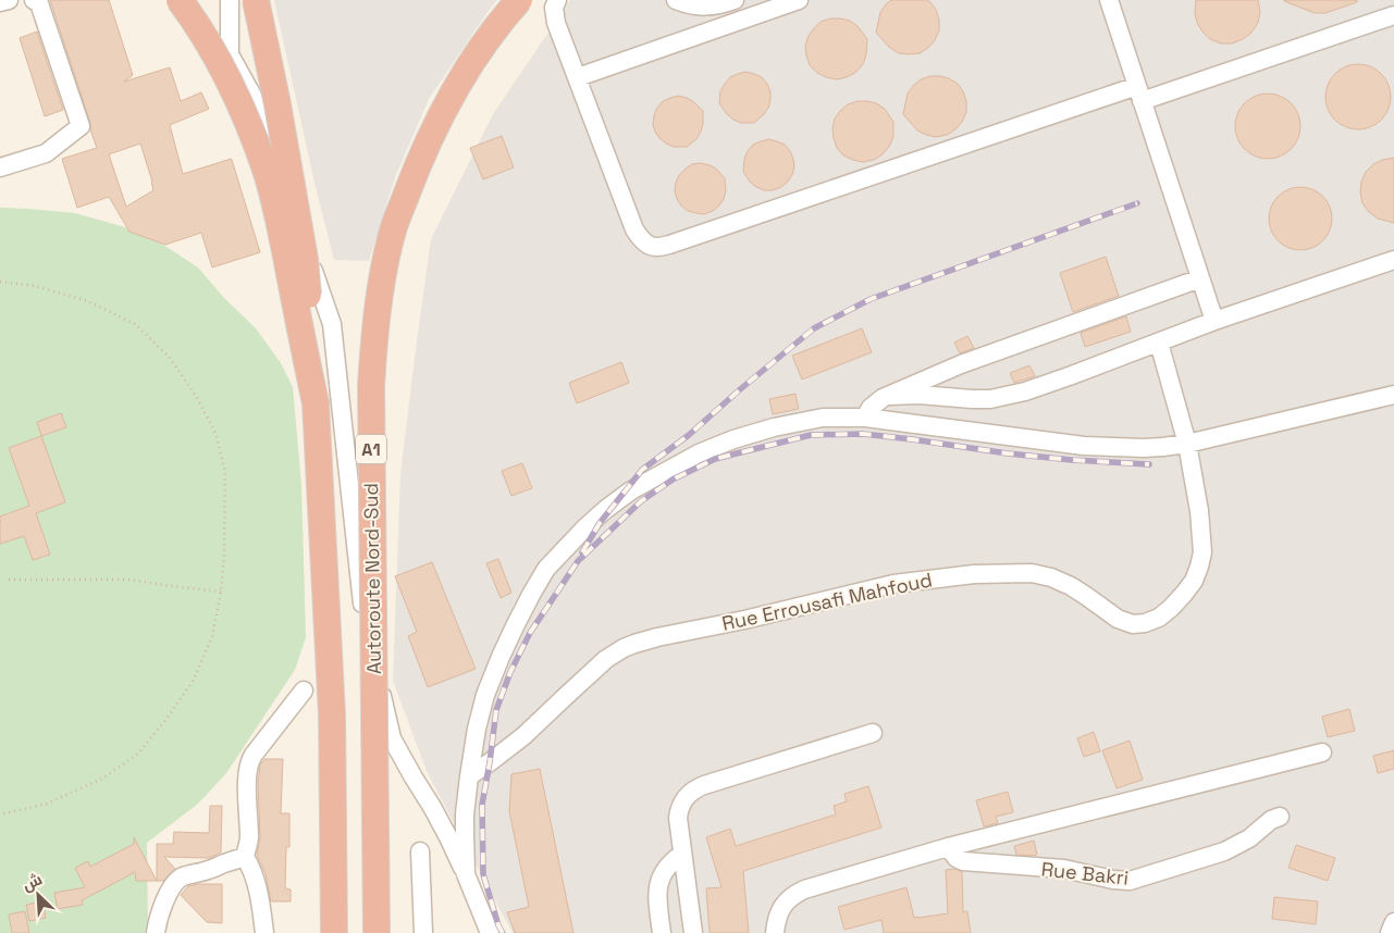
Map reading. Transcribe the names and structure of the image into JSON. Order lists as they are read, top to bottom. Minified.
{"streets":{"highway":["A1","Autoroute Nord-Sud"],"street":["Rue Errousafi Mahfoud","Rue Bakri"]},"north":"top left"}
